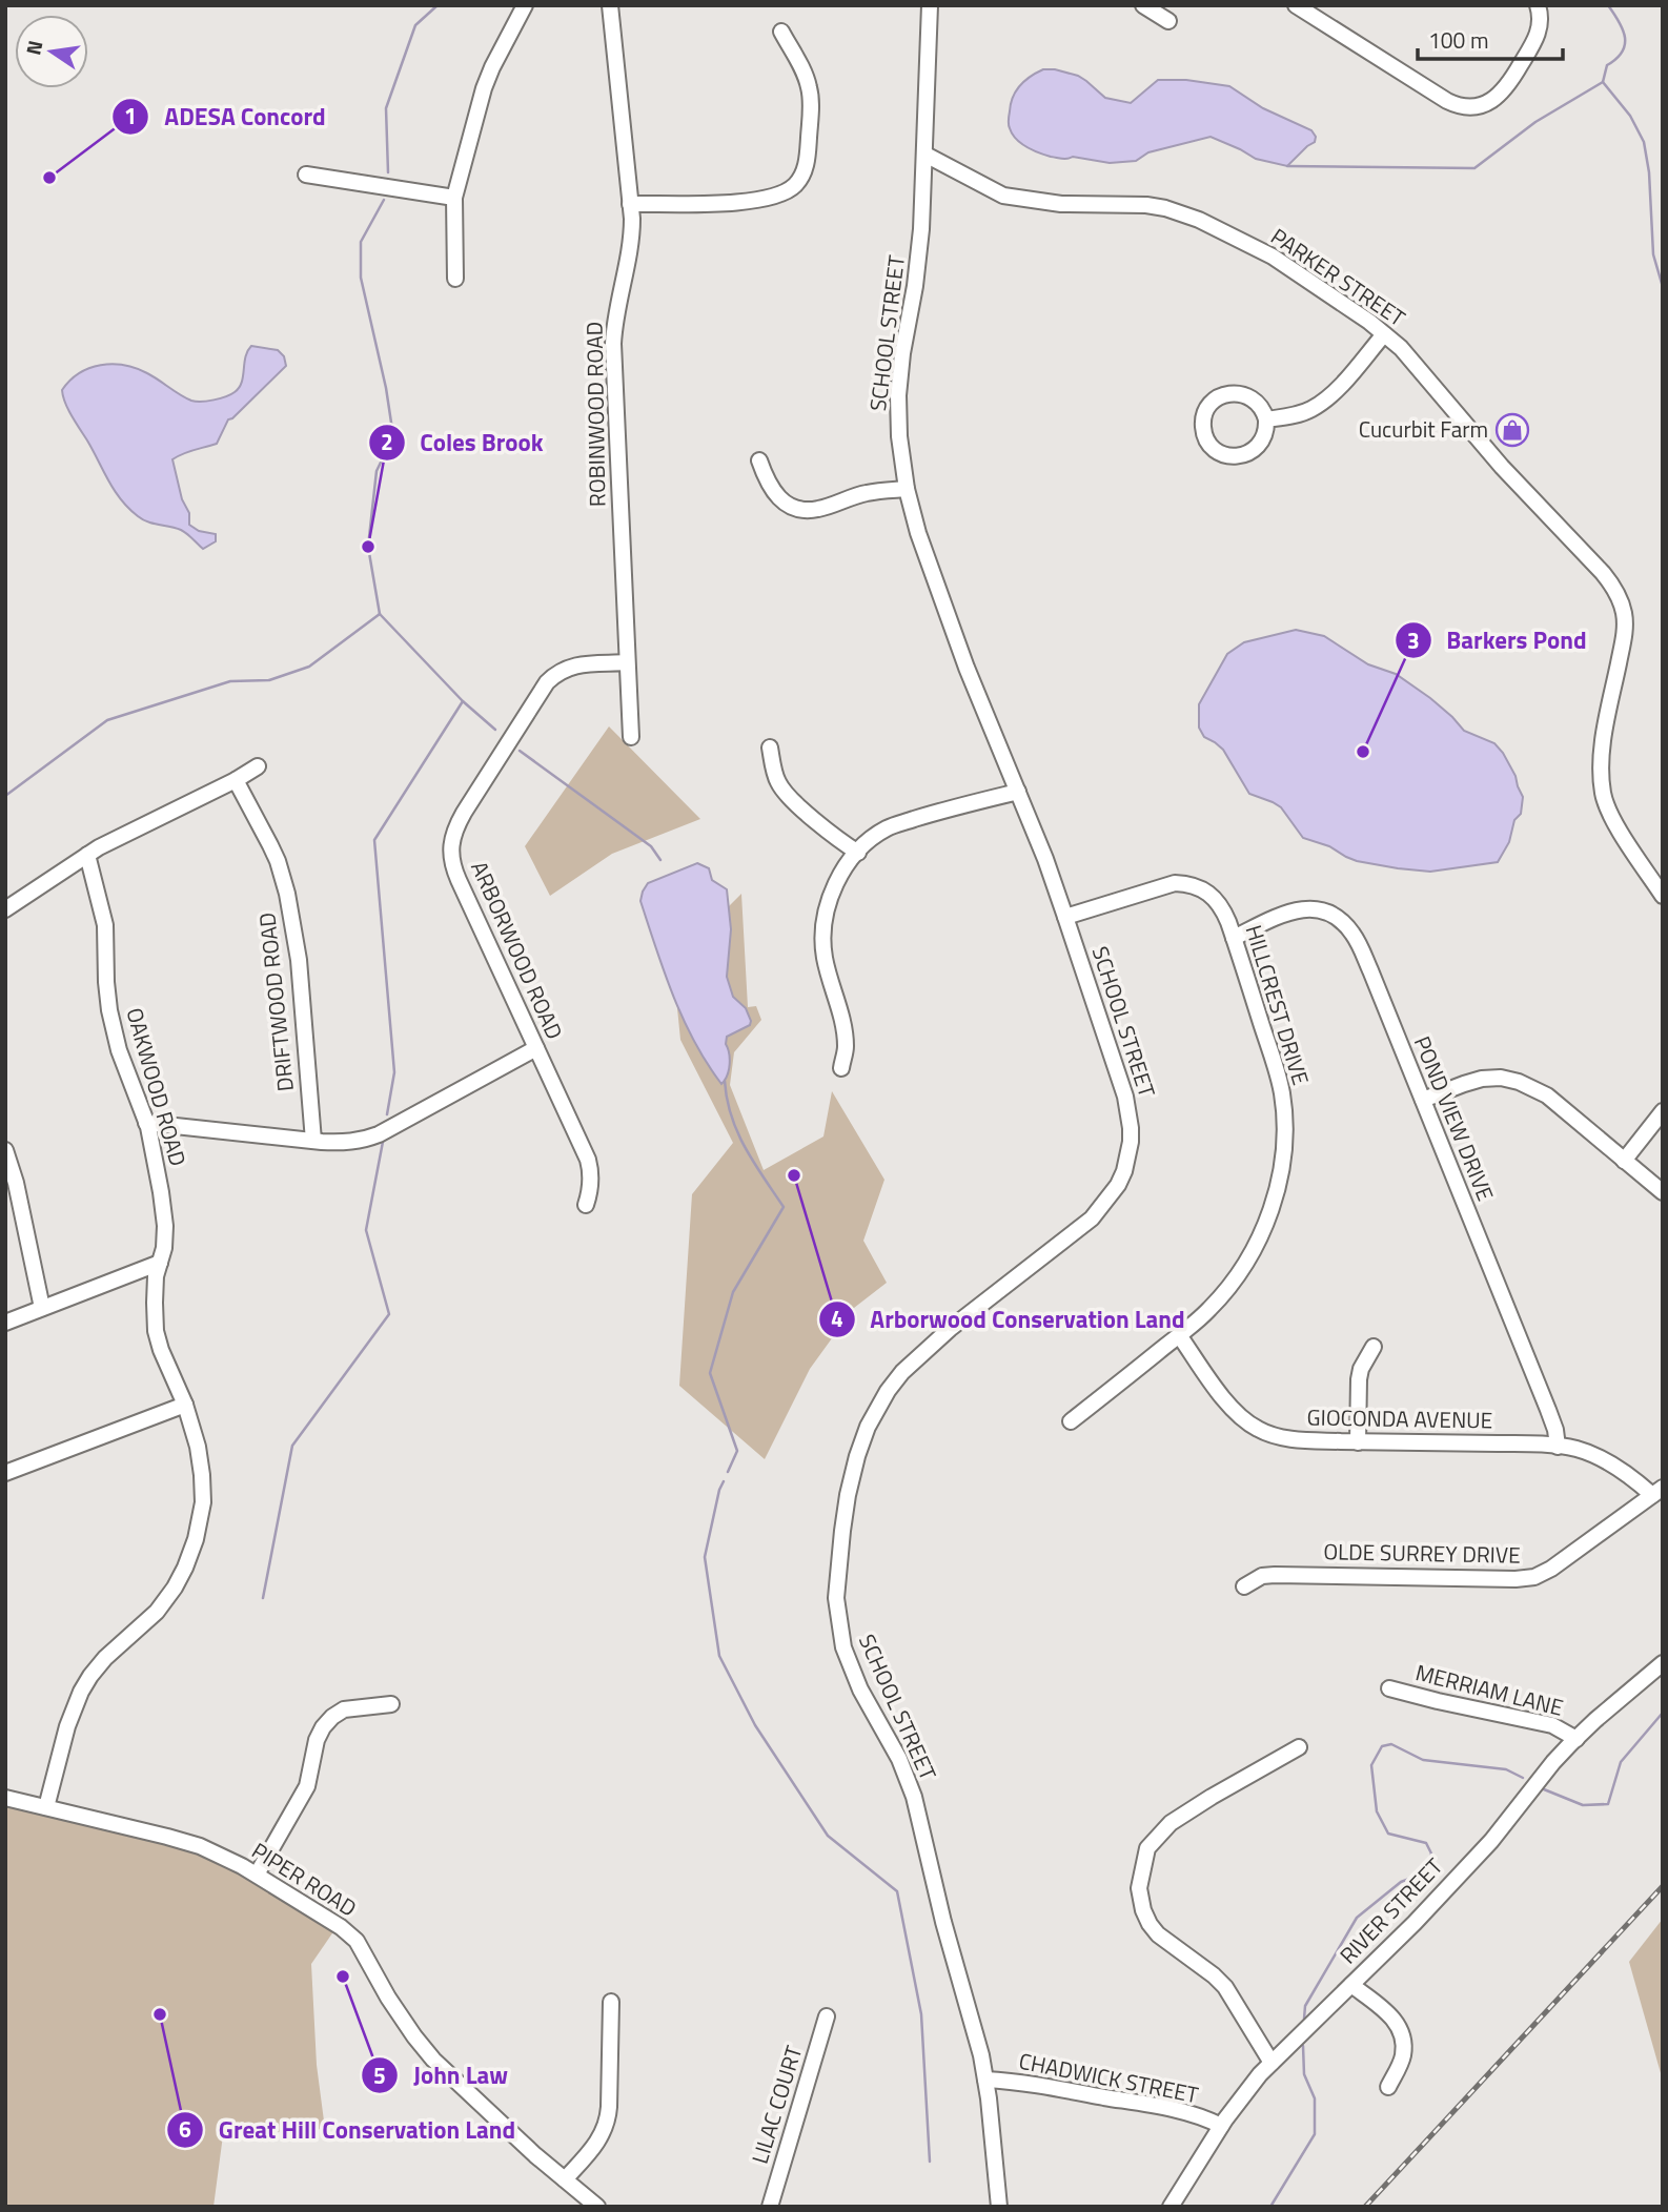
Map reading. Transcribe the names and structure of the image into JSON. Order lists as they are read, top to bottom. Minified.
{"streets":{"street":["PARKER STREET","SCHOOL STREET","ROBINWOOD ROAD","ARBORWOOD ROAD","DRIFTWOOD ROAD","HILLCREST DRIVE","OAKWOOD ROAD","POND VIEW DRIVE","GIOCONDA AVENUE","OLDE SURREY DRIVE","MERRIAM LANE","PIPER ROAD","RIVER STREET","CHADWICK STREET","LILAC COURT"]},"crossings":[["PARKER STREET","SCHOOL STREET"],["SCHOOL STREET","HILLCREST DRIVE"],["SCHOOL STREET","CHADWICK STREET"],["ROBINWOOD ROAD","ARBORWOOD ROAD"],["HILLCREST DRIVE","POND VIEW DRIVE"],["HILLCREST DRIVE","GIOCONDA AVENUE"],["OAKWOOD ROAD","PIPER ROAD"],["POND VIEW DRIVE","GIOCONDA AVENUE"],["GIOCONDA AVENUE","OLDE SURREY DRIVE"],["MERRIAM LANE","RIVER STREET"],["RIVER STREET","CHADWICK STREET"]],"places":{"other":["ADESA Concord","Coles Brook","Barkers Pond","Arborwood Conservation Land","John Law","Great Hill Conservation Land"],"shop":["Cucurbit Farm"]},"scale_bar":"100 m","north":"left"}
